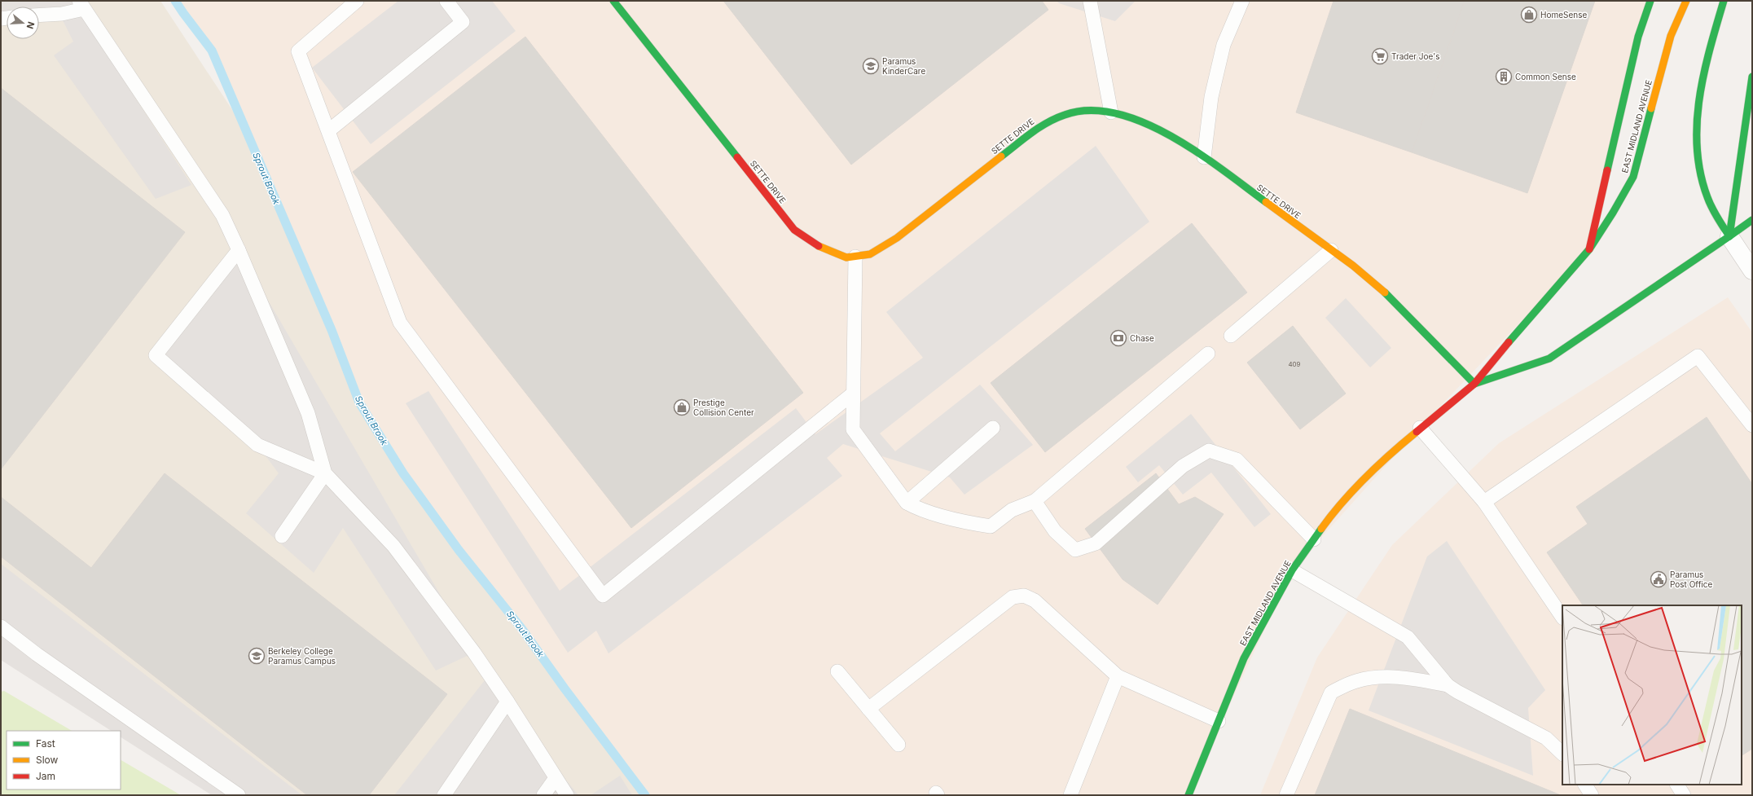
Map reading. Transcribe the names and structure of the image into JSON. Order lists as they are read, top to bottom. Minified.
{"streets":{"main road":["EAST MIDLAND AVENUE","SETTE DRIVE"]},"crossings":[["EAST MIDLAND AVENUE","SETTE DRIVE"]],"water":["Sprout Brook"],"places":{"shop":["HomeSense","Prestige Collision Center"],"supermarket":["Trader Joe's"],"school or university":["Paramus KinderCare","Berkeley College Paramus Campus"],"building":["Common Sense"],"bank":["Chase"],"public building":["Paramus Post Office"]},"house_numbers":["409"],"legend":["Fast","Slow","Jam"],"north":"right"}
